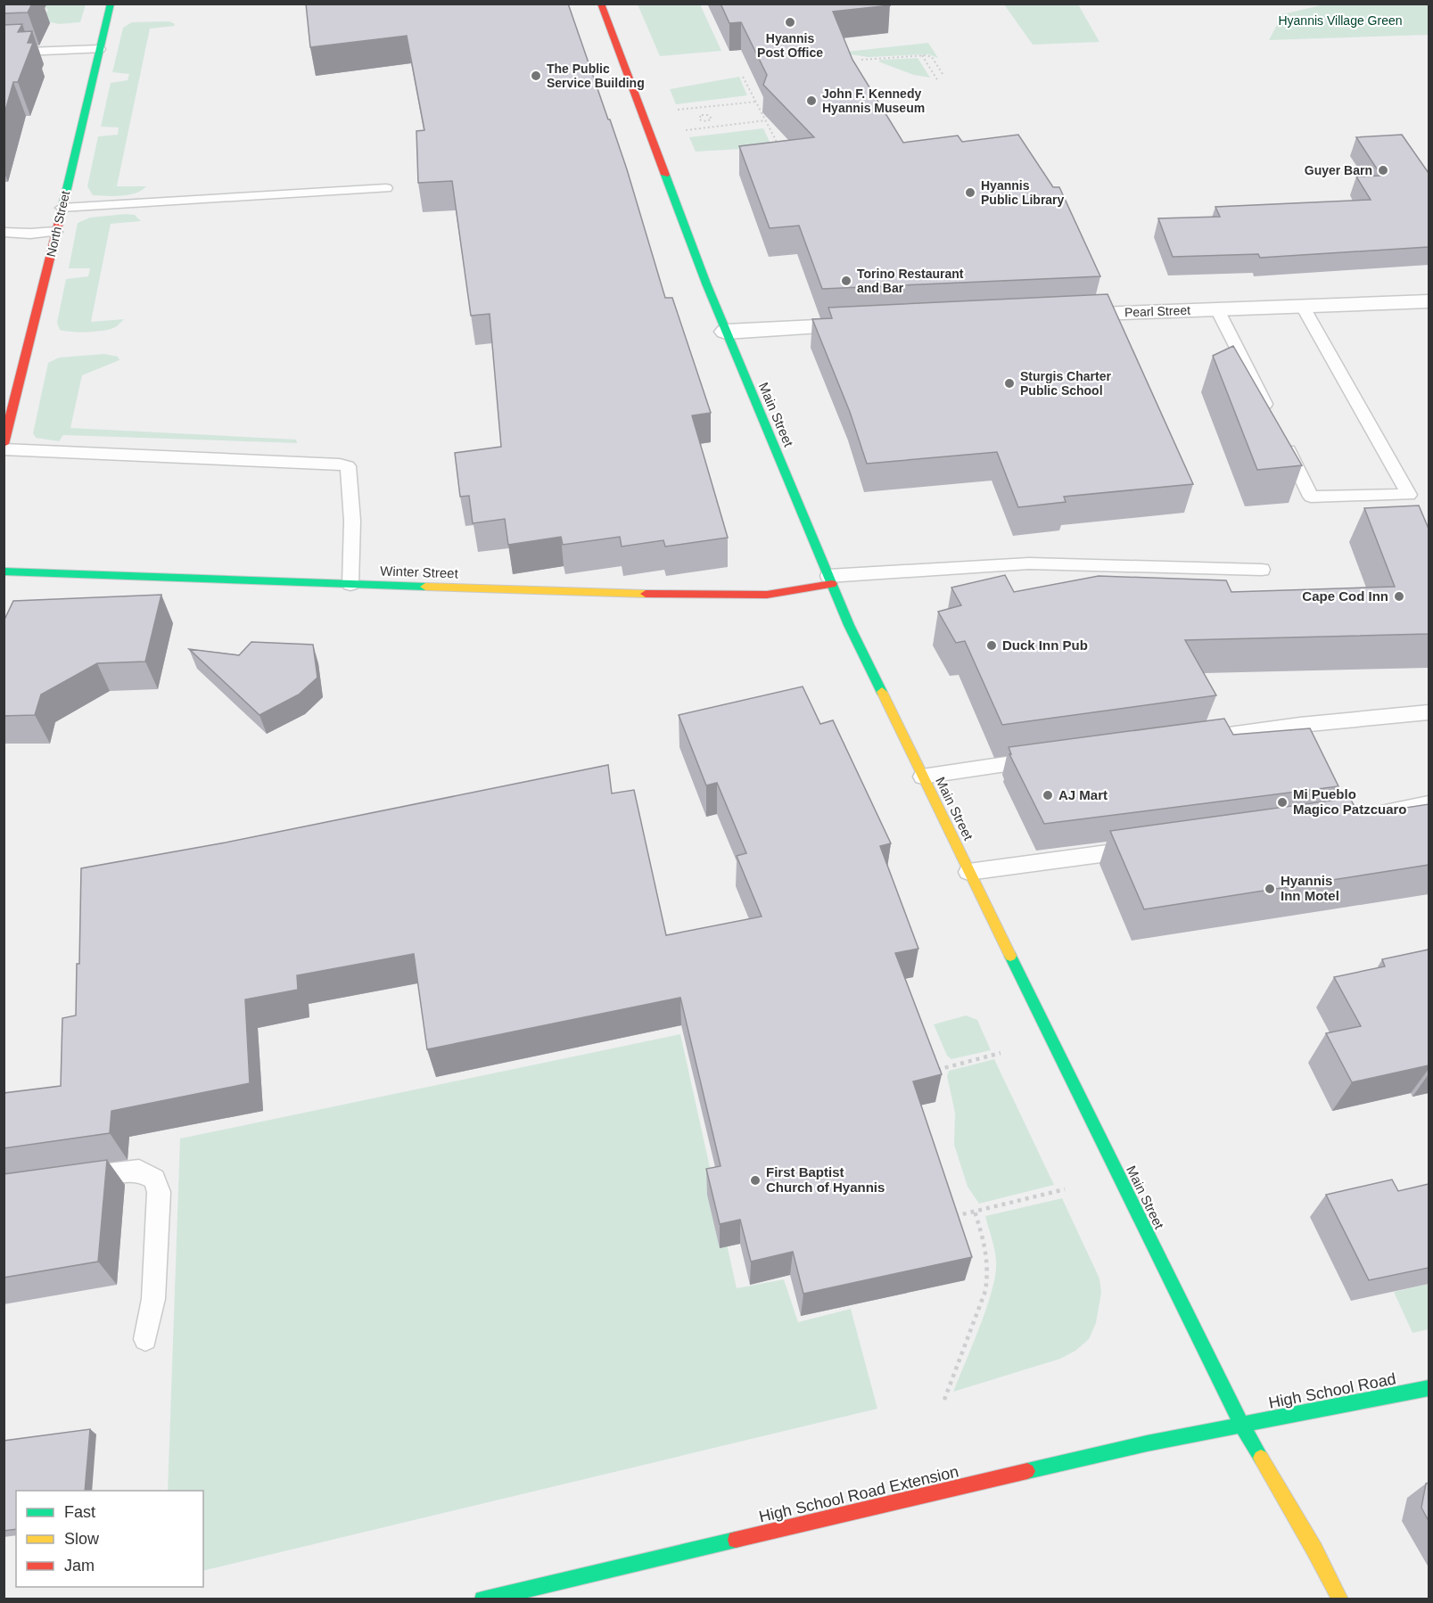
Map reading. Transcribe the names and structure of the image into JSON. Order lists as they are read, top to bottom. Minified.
{"streets":{"main road":["North Street","Main Street","Winter Street","High School Road","High School Road Extension"],"street":["Pearl Street"]},"crossings":[["Main Street","Winter Street"],["Main Street","High School Road"],["Main Street","High School Road Extension"],["High School Road","High School Road Extension"]],"parks":["Hyannis Village Green"],"places":["Hyannis Post Office","The Public Service Building","John F. Kennedy Hyannis Museum","Guyer Barn","Hyannis Public Library","Torino Restaurant and Bar","Sturgis Charter Public School","Cape Cod Inn","Duck Inn Pub","AJ Mart","Mi Pueblo Magico Patzcuaro","Hyannis Inn Motel","First Baptist Church of Hyannis"],"legend":["Fast","Slow","Jam"]}
